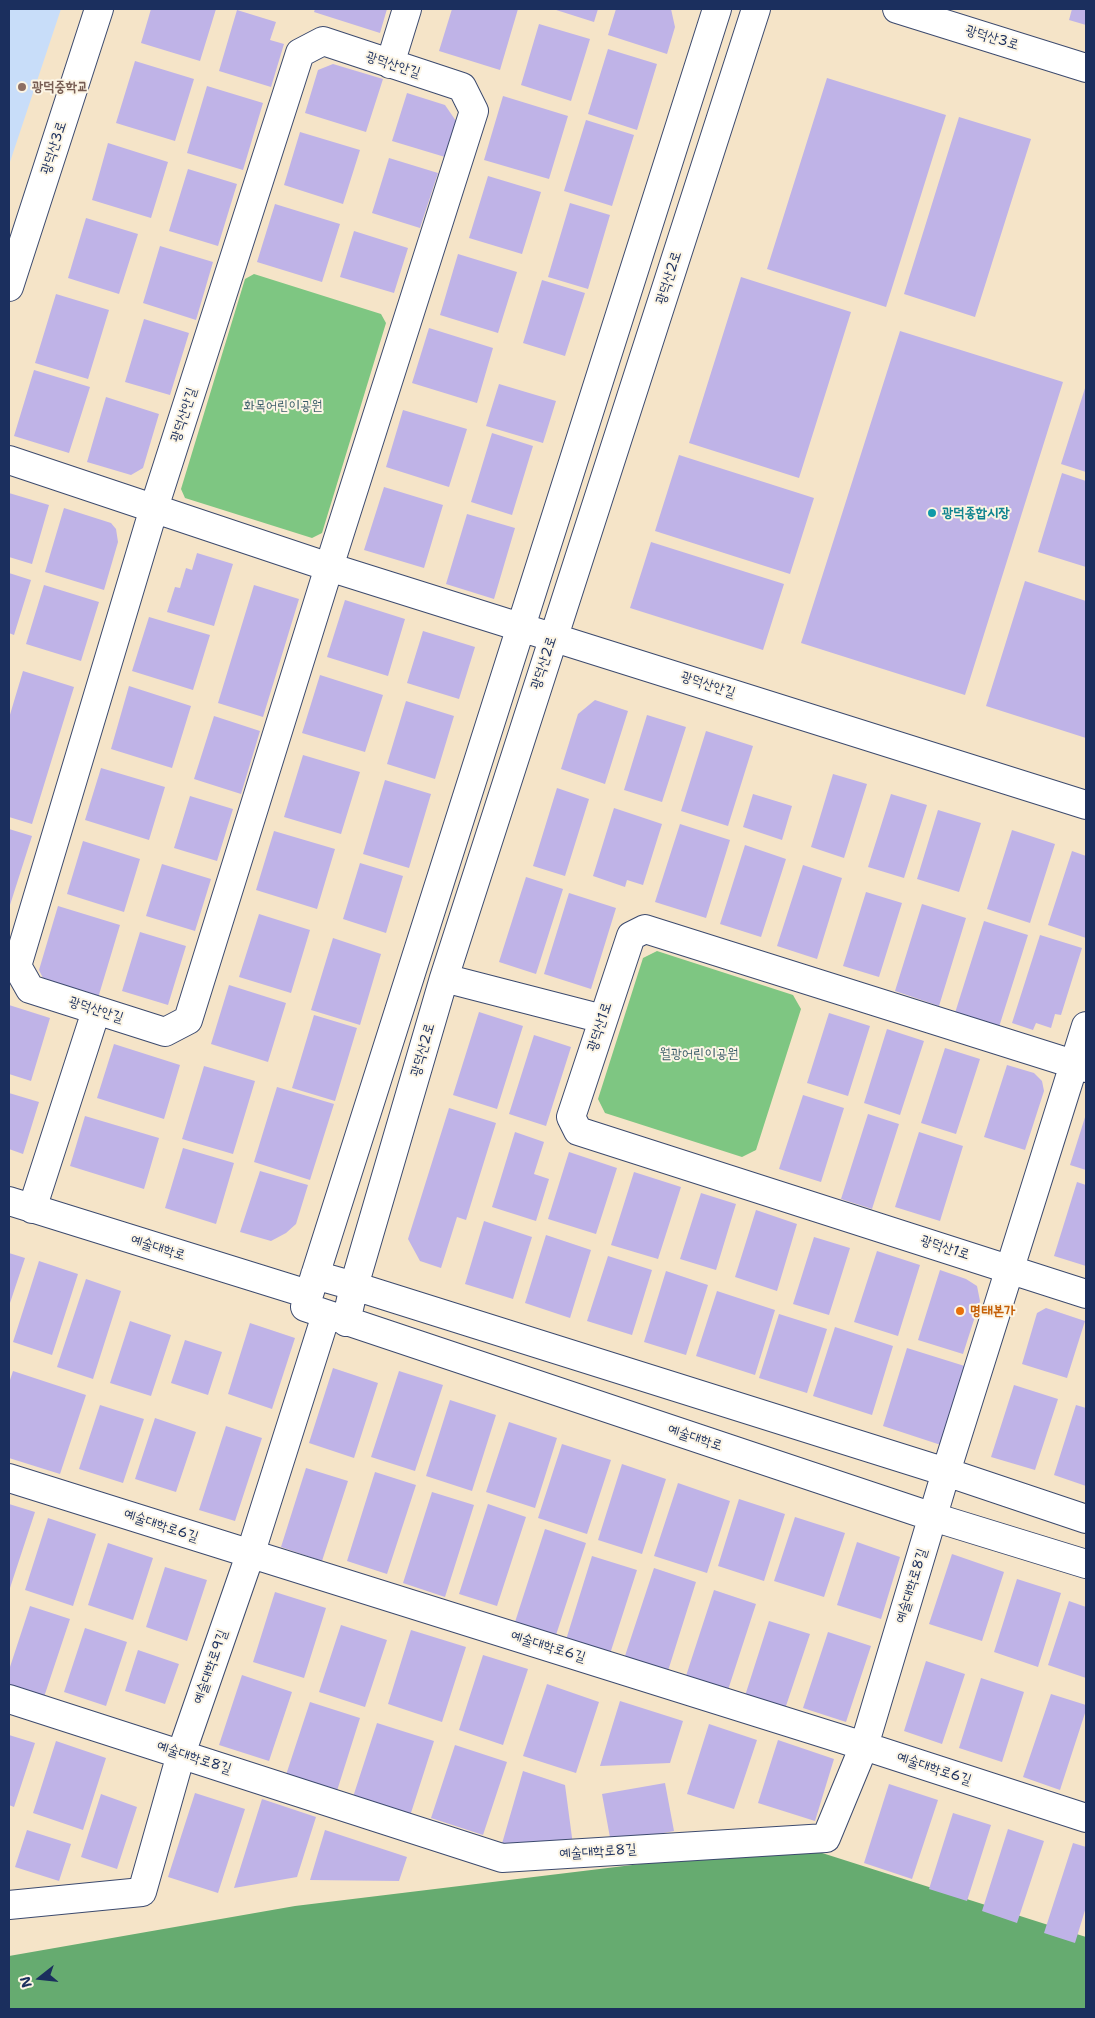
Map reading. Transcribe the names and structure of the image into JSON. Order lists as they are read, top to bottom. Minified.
{"streets":{"street":["광덕산3로","광덕산안길","광덕산2로","광덕산1로","예술대학로","예술대학로6길","예술대학로8길","예술대학로9길"]},"crossings":[["광덕산안길","광덕산2로"],["광덕산2로","예술대학로"],["광덕산2로","예술대학로9길"],["예술대학로","예술대학로8길"],["예술대학로","예술대학로9길"],["예술대학로6길","예술대학로8길"],["예술대학로6길","예술대학로9길"],["예술대학로8길","예술대학로9길"]],"parks":["화목어린이공원","월광어린이공원"],"places":["광덕중학교","광덕종합시장","명태본가"],"north":"left"}
